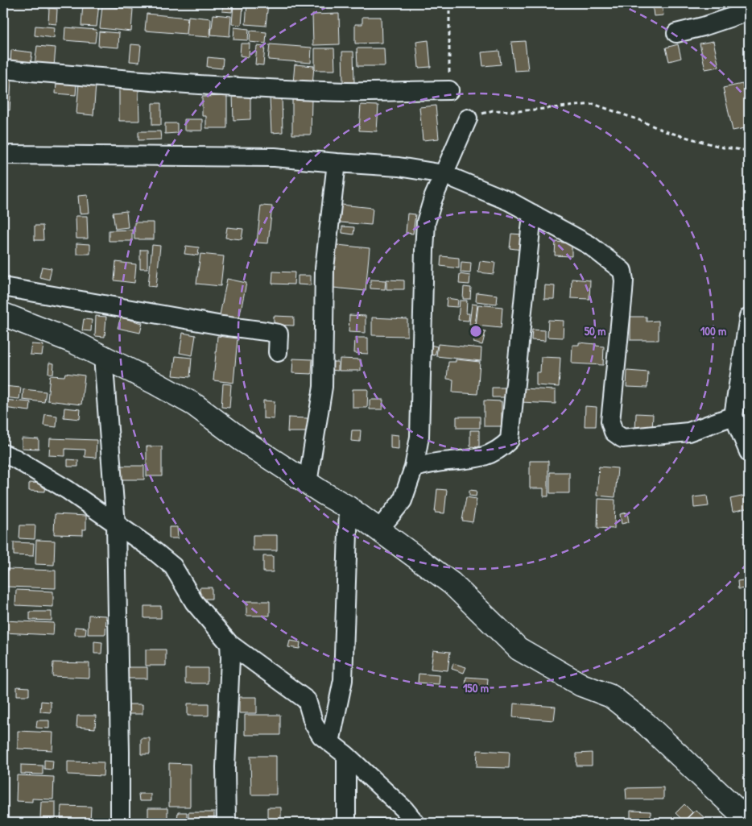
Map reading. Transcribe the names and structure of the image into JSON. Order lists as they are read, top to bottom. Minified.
{"rings":["50 m","100 m","150 m"]}
